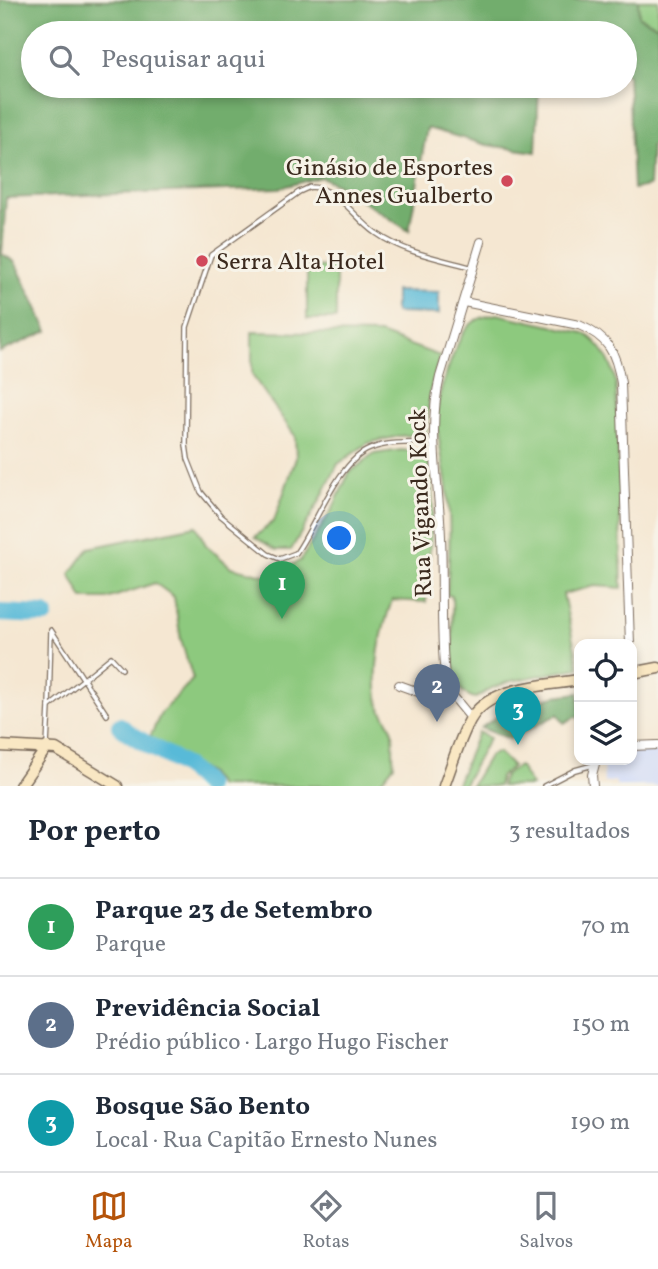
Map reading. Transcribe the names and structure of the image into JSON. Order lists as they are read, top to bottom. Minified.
{"streets":{"street":["Rua Vigando Kock"]},"places":["Ginásio de Esportes Annes Gualberto","Serra Alta Hotel"],"page":{"search":"Pesquisar aqui","pins":["1","2","3"],"heading":["Por perto","3 resultados"],"list":[{"mark":"1","name":"Parque 23 de Setembro","note":"Parque","value":"70 m"},{"mark":"2","name":"Previdência Social","note":"Prédio público · Largo Hugo Fischer","value":"150 m"},{"mark":"3","name":"Bosque São Bento","note":"Local · Rua Capitão Ernesto Nunes","value":"190 m"}],"nav":["Mapa","Rotas","Salvos"]}}
